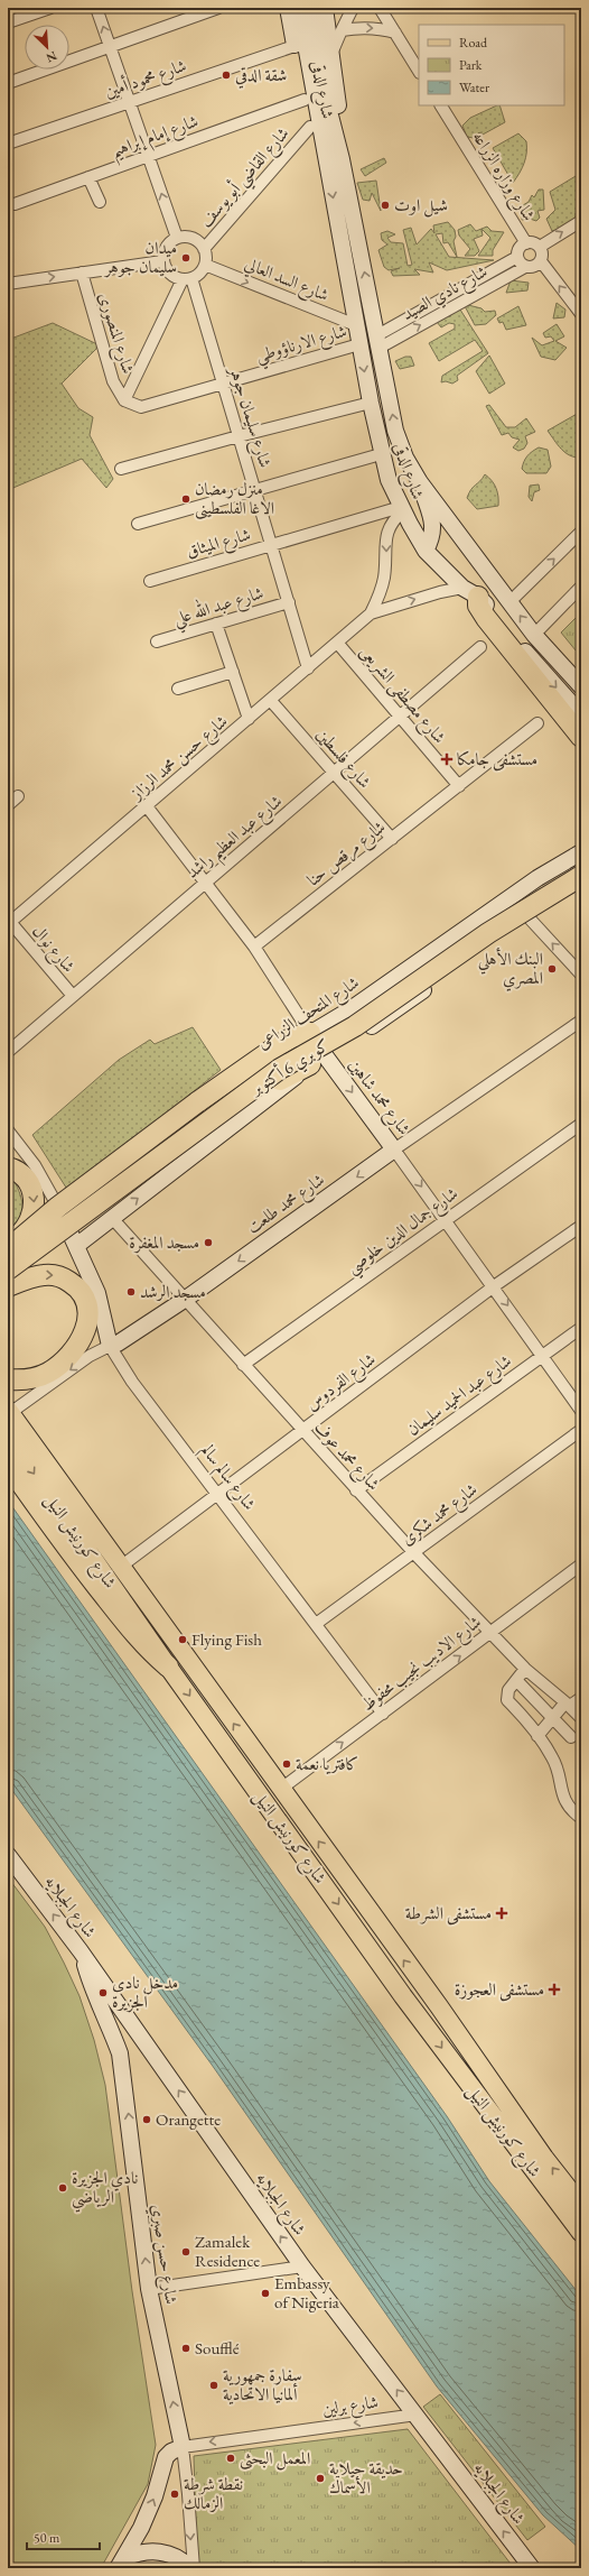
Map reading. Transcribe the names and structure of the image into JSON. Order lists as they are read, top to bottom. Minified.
{"streets":{"highway":["كوبري 6 أكتوبر"],"main road":["شارع كورنيش النيل"],"street":["شارع محمود أمين","شارع الدقى","شارع إمام إبراهيم","شارع وزاره الزراعه","شارع القاضي أبو يوسف","شارع السد العالي","شارع نادي الصيد","شارع المنصورى","شارع الارناؤوطي","شارع سليمان جوهر","شارع الميثاق","شارع عبد الله علي","شارع مصطفى الشريعى","شارع حسن محمد الرزاز","شارع فلسطين","شارع عبد العظيم راشد","شارع مرقص حنا","شارع نوال","شارع المتحف الزراعى","شارع محمد شاهين","شارع محمد طلعت","شارع جمال الدين خلوصي","شارع الفردوس","شارع عبد الحميد سليمان","شارع محمد عوف","شارع سالم سالم","شارع محمد شكرى","شارع الاديب نجيب محفوظ","شارع الجبلايه","شارع حسن صبري","شارع برلين"]},"crossings":[["شارع محمود أمين","شارع الدقى"],["شارع الدقى","شارع إمام إبراهيم"],["شارع الدقى","شارع القاضي أبو يوسف"],["شارع الدقى","شارع السد العالي"],["شارع الدقى","شارع نادي الصيد"],["شارع الدقى","شارع الارناؤوطي"],["شارع الدقى","شارع الميثاق"],["شارع الدقى","شارع حسن محمد الرزاز"],["شارع وزاره الزراعه","شارع نادي الصيد"],["شارع القاضي أبو يوسف","شارع السد العالي"],["شارع القاضي أبو يوسف","شارع سليمان جوهر"],["شارع السد العالي","شارع سليمان جوهر"],["شارع المنصورى","شارع الارناؤوطي"],["شارع الارناؤوطي","شارع سليمان جوهر"],["شارع سليمان جوهر","شارع الميثاق"],["شارع سليمان جوهر","شارع عبد الله علي"],["شارع سليمان جوهر","شارع حسن محمد الرزاز"],["شارع الميثاق","شارع حسن محمد الرزاز"],["شارع مصطفى الشريعى","شارع حسن محمد الرزاز"],["شارع مصطفى الشريعى","شارع عبد العظيم راشد"],["شارع مصطفى الشريعى","شارع مرقص حنا"],["شارع حسن محمد الرزاز","شارع فلسطين"],["شارع حسن محمد الرزاز","شارع نوال"],["شارع حسن محمد الرزاز","شارع محمد شاهين"],["شارع فلسطين","شارع عبد العظيم راشد"],["شارع فلسطين","شارع مرقص حنا"],["شارع عبد العظيم راشد","شارع نوال"],["شارع عبد العظيم راشد","شارع محمد شاهين"],["شارع مرقص حنا","شارع محمد شاهين"],["شارع المتحف الزراعى","شارع محمد شاهين"],["شارع المتحف الزراعى","شارع سالم سالم"],["شارع محمد شاهين","شارع محمد طلعت"],["شارع محمد شاهين","شارع جمال الدين خلوصي"],["شارع محمد شاهين","شارع الفردوس"],["شارع محمد شاهين","شارع عبد الحميد سليمان"],["شارع محمد طلعت","شارع محمد عوف"],["شارع محمد طلعت","شارع سالم سالم"],["شارع محمد طلعت","شارع كورنيش النيل"],["شارع جمال الدين خلوصي","شارع محمد عوف"],["شارع الفردوس","شارع محمد عوف"],["شارع الفردوس","شارع سالم سالم"],["شارع الفردوس","شارع كورنيش النيل"],["شارع عبد الحميد سليمان","شارع محمد عوف"],["شارع محمد عوف","شارع محمد شكرى"],["شارع محمد عوف","شارع الاديب نجيب محفوظ"],["شارع سالم سالم","شارع محمد شكرى"],["شارع سالم سالم","شارع الاديب نجيب محفوظ"],["شارع كورنيش النيل","شارع الاديب نجيب محفوظ"],["شارع الجبلايه","شارع حسن صبري"],["شارع الجبلايه","شارع برلين"],["شارع حسن صبري","شارع برلين"]],"one_way":["شارع السد العالي","شارع محمد شاهين","شارع الاديب نجيب محفوظ","شارع الجبلايه","شارع برلين"],"places":{"other":["شقة الدقي","شيل اوت","ميدان سليمان جوهر","منزل رمضان الاغا الفلسطينى","البنك الأهلي المصري","مسجد المغفرة","مسجد الرشد","Flying Fish","كافتريا نعمة","مدخل نادى الجزيرة","Orangette","نادي الجزيرة الرياضي","Zamalek Residence","Embassy of Nigeria","Soufflé","سفارة جمهورية ألمانيا الاتحادية","المعمل البحثى","حديقة جيلاية الأسماك","نقطة شرطة الزمالك"],"health":["مستشفى جامكا","مستشفى الشرطة","مستشفى العجوزة"]},"legend":["Road","Park","Water"],"scale_bar":"50 m","north":"bottom right"}
